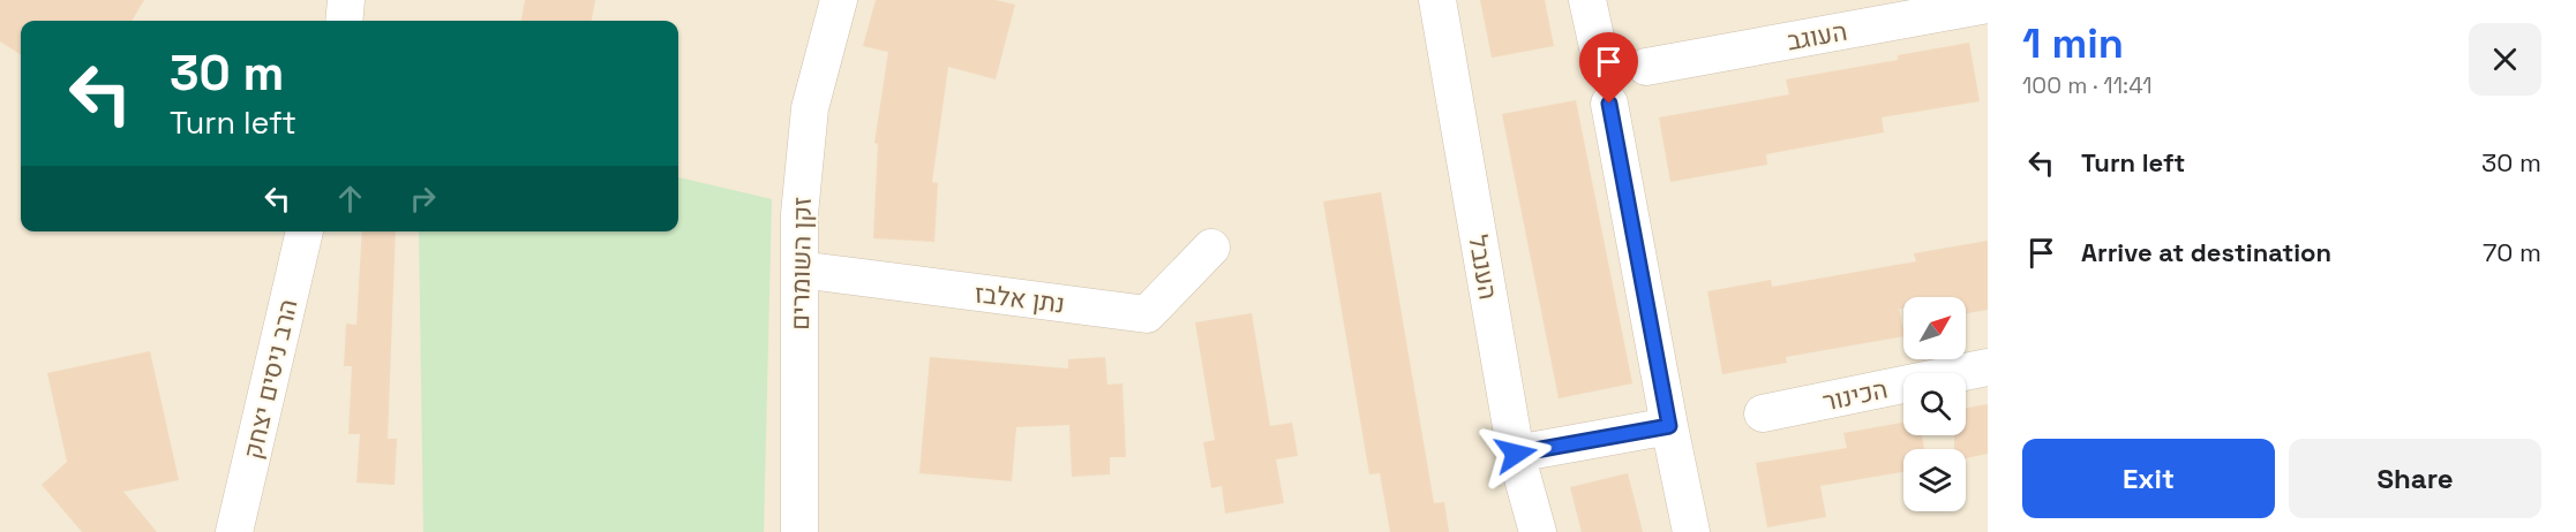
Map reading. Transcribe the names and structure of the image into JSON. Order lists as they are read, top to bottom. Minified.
{"streets":{"street":["העוגב","זקן השומרים","הענבל","נתן אלבז","הרב ניסים יצחק","הכינור"]},"crossings":[["זקן השומרים","נתן אלבז"]],"north":"top right","page":{"heading":["1 min","100 m · 11:41"],"turn":["30 m","Turn left"],"list":[{"name":"Turn left","value":"30 m"},{"name":"Arrive at destination","value":"70 m"}],"buttons":["Exit","Share"]}}
